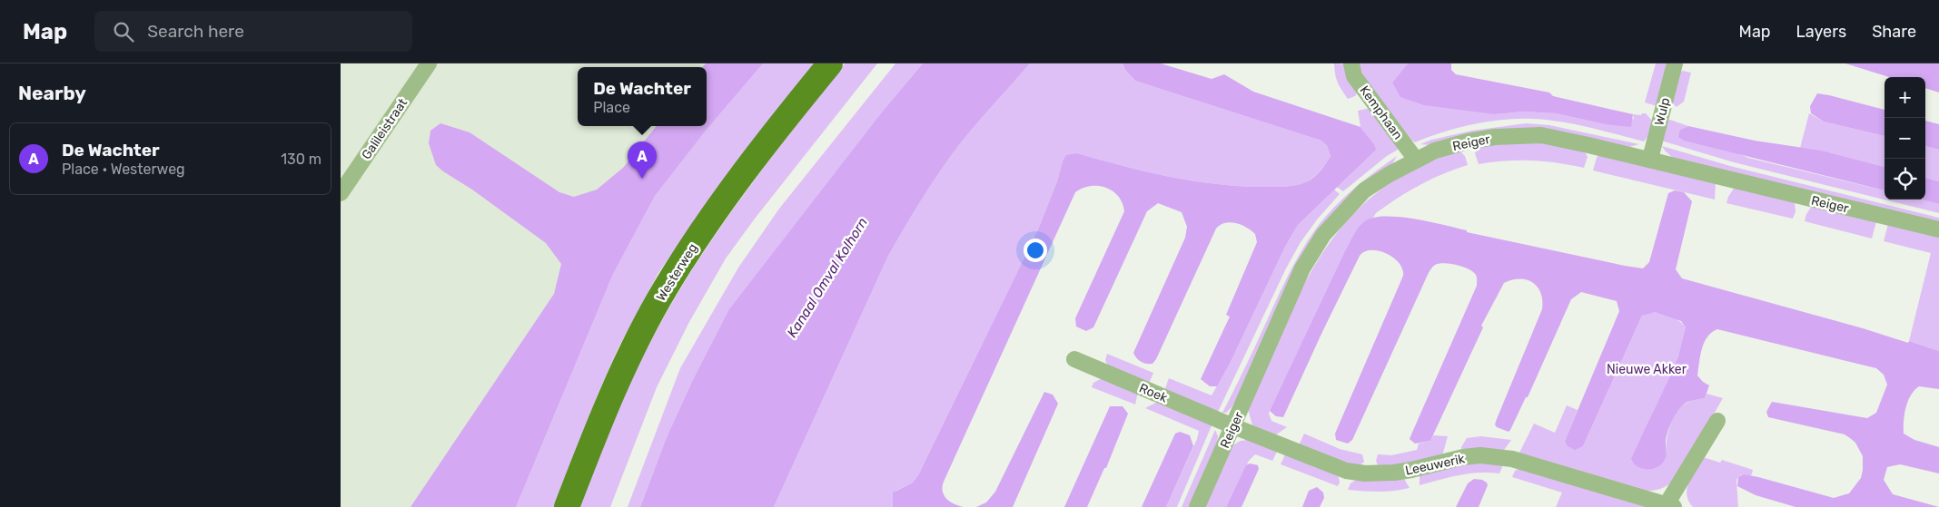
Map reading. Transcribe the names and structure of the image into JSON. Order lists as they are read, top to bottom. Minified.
{"streets":{"main road":["Westerweg"],"street":["Wulp","Kemphaan","Galileistraat","Reiger","Roek","Leeuwerik"]},"crossings":[["Wulp","Reiger"],["Kemphaan","Reiger"],["Reiger","Roek"],["Reiger","Leeuwerik"],["Roek","Leeuwerik"]],"water":["Kanaal Omval Kolhorn"],"parks":["Nieuwe Akker"],"page":{"header":"Map","search":"Search here","nav":["Map","Layers","Share"],"heading":"Nearby","popup":["De Wachter","Place"],"map_buttons":["+","−"],"list":[{"mark":"A","name":"De Wachter","note":"Place · Westerweg","value":"130 m"}],"pins":"A"}}
